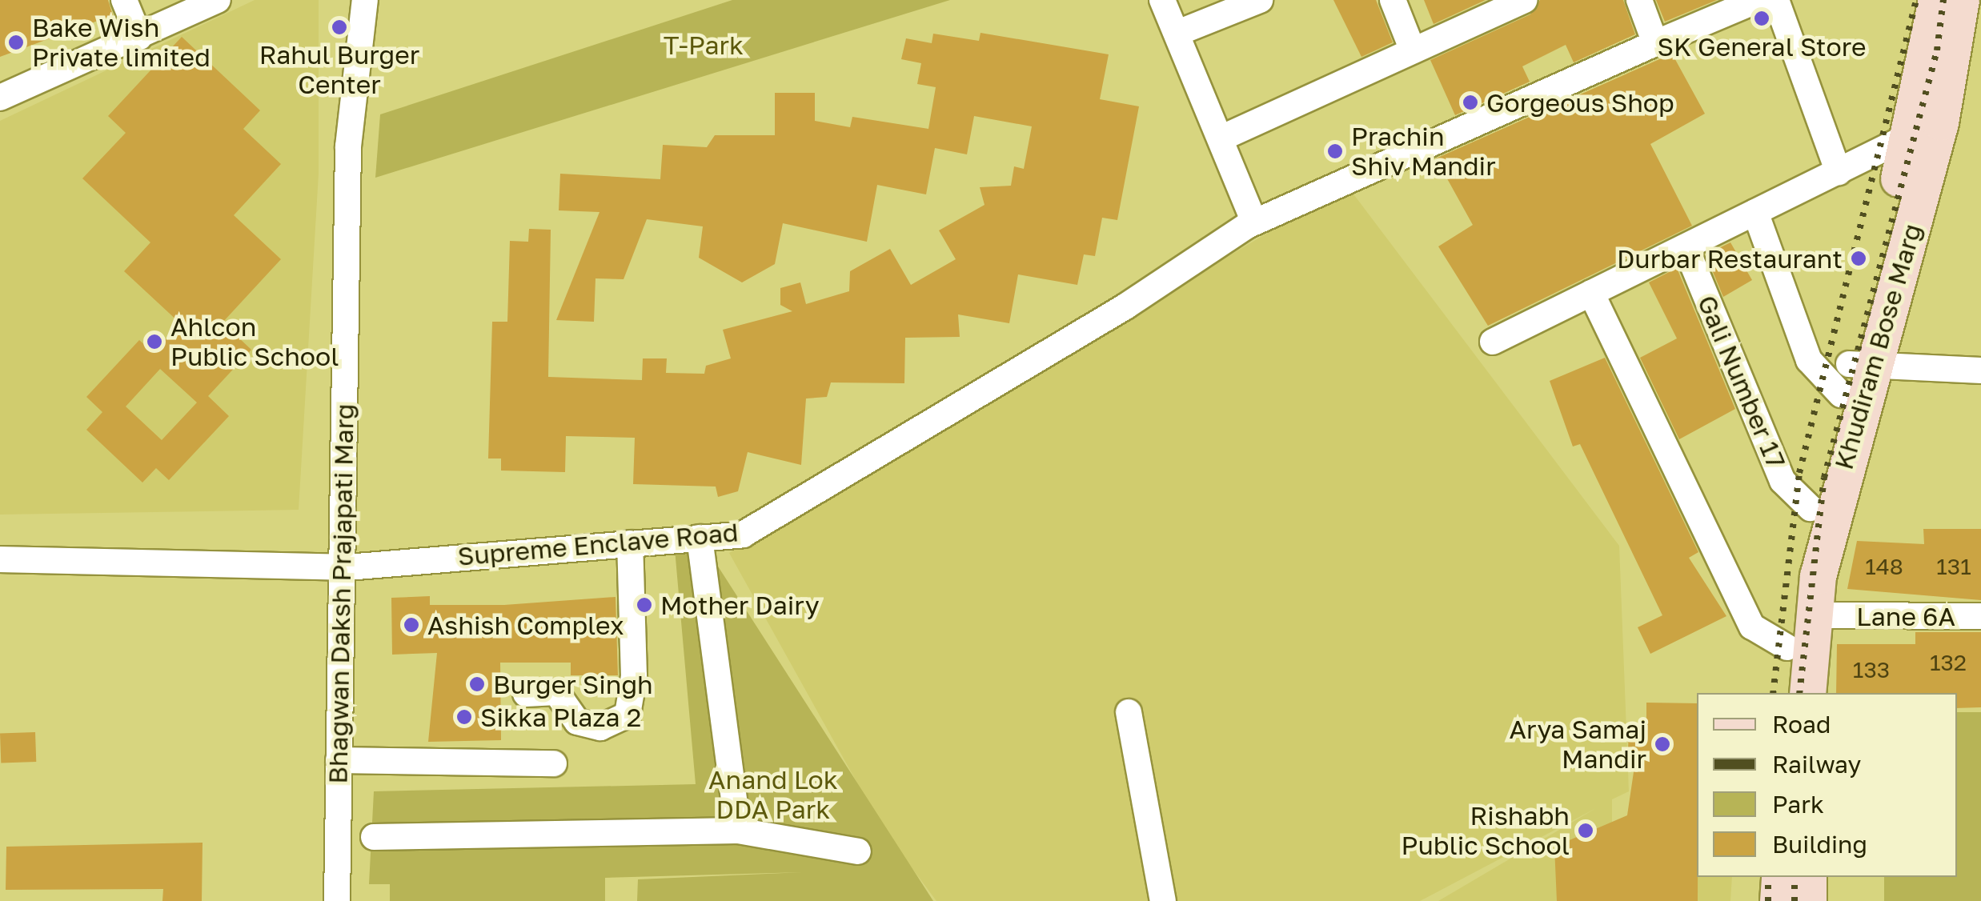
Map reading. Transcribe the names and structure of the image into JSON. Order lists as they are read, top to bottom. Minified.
{"streets":{"street":["Khudiram Bose Marg","Gali Number 17","Supreme Enclave Road","Bhagwan Daksh Prajapati Marg","Lane 6A"]},"crossings":[["Khudiram Bose Marg","Gali Number 17"],["Supreme Enclave Road","Bhagwan Daksh Prajapati Marg"]],"parks":["T-Park","Anand Lok DDA Park"],"places":["SK General Store","Rahul Burger Center","Bake Wish Private limited","Gorgeous Shop","Prachin Shiv Mandir","Durbar Restaurant","Ahlcon Public School","Mother Dairy","Ashish Complex","Burger Singh","Sikka Plaza 2","Arya Samaj Mandir","Rishabh Public School"],"house_numbers":["148","131","132","133"],"legend":["Road","Railway","Park","Building"]}
